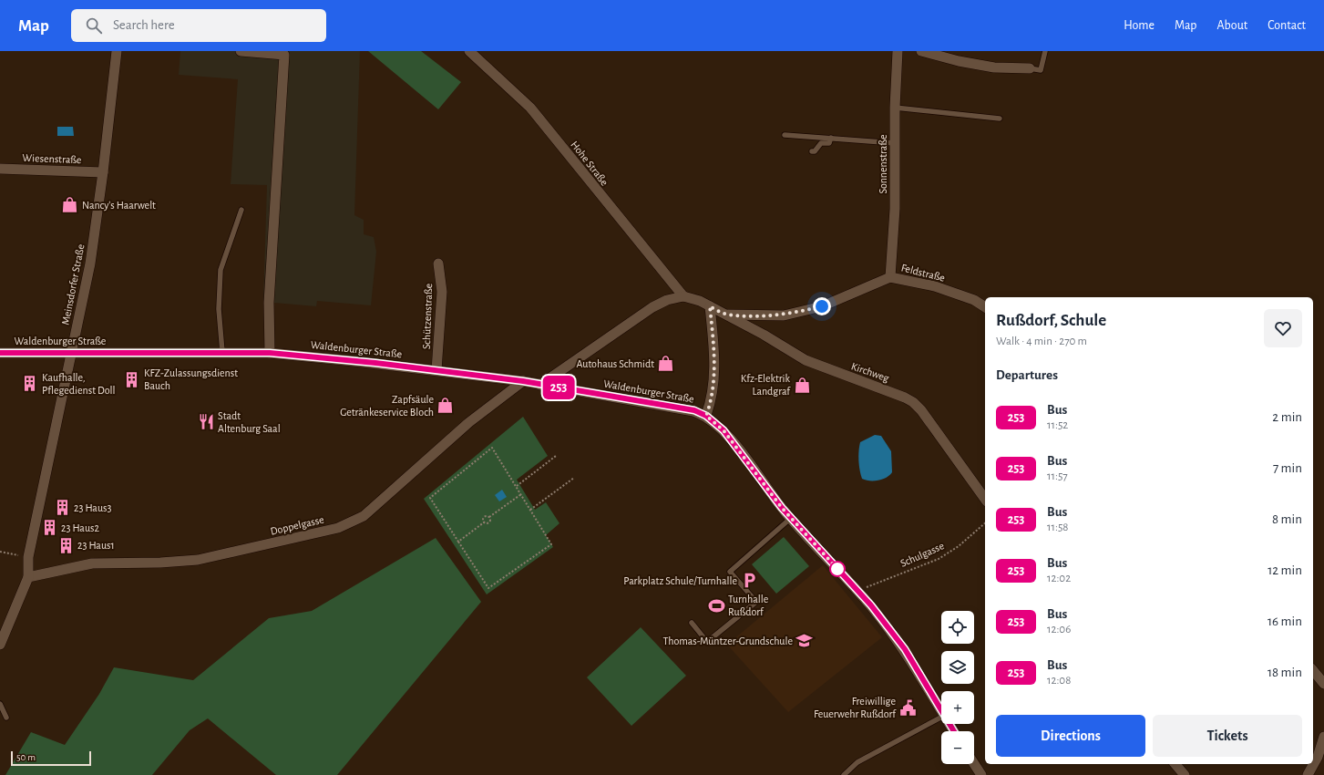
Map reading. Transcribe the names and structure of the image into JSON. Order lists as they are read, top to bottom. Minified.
{"streets":{"street":["Wiesenstraße","Hohe Straße","Sonnenstraße","Feldstraße","Meinsdorfer Straße","Schützenstraße","Waldenburger Straße","Kirchweg","Doppelgasse"],"path":["Schulgasse"]},"crossings":[["Wiesenstraße","Meinsdorfer Straße"],["Hohe Straße","Kirchweg"],["Sonnenstraße","Feldstraße"],["Feldstraße","Kirchweg"],["Meinsdorfer Straße","Waldenburger Straße"],["Meinsdorfer Straße","Doppelgasse"],["Schützenstraße","Waldenburger Straße"],["Waldenburger Straße","Kirchweg"],["Waldenburger Straße","Doppelgasse"],["Waldenburger Straße","Schulgasse"]],"places":{"shop":["Nancy's Haarwelt","Autohaus Schmidt","Kfz-Elektrik Landgraf","Zapfsäule Getränkeservice Bloch"],"building":["KFZ-Zulassungsdienst Bauch","Kaufhalle, Pflegedienst Doll","23 Haus3","23 Haus2","23 Haus1"],"restaurant":["Stadt Altenburg Saal"],"parking":["Parkplatz Schule/Turnhalle"],"sports":["Turnhalle Rußdorf"],"school or university":["Thomas-Müntzer-Grundschule"],"public building":["Freiwillige Feuerwehr Rußdorf"]},"lines":["bus line 253"],"scale_bar":"50 m","page":{"header":"Map","search":"Search here","nav":["Home","Map","About","Contact"],"on_map":"253","heading":[["Rußdorf, Schule","Walk · 4 min · 270 m"],"Departures"],"list":[{"mark":"253","name":"Bus","note":"11:52","value":"2 min"},{"mark":"253","name":"Bus","note":"11:57","value":"7 min"},{"mark":"253","name":"Bus","note":"11:58","value":"8 min"},{"mark":"253","name":"Bus","note":"12:02","value":"12 min"},{"mark":"253","name":"Bus","note":"12:06","value":"16 min"},{"mark":"253","name":"Bus","note":"12:08","value":"18 min"}],"map_buttons":["+","−"],"buttons":["Directions","Tickets"],"scale":"50 m"}}
